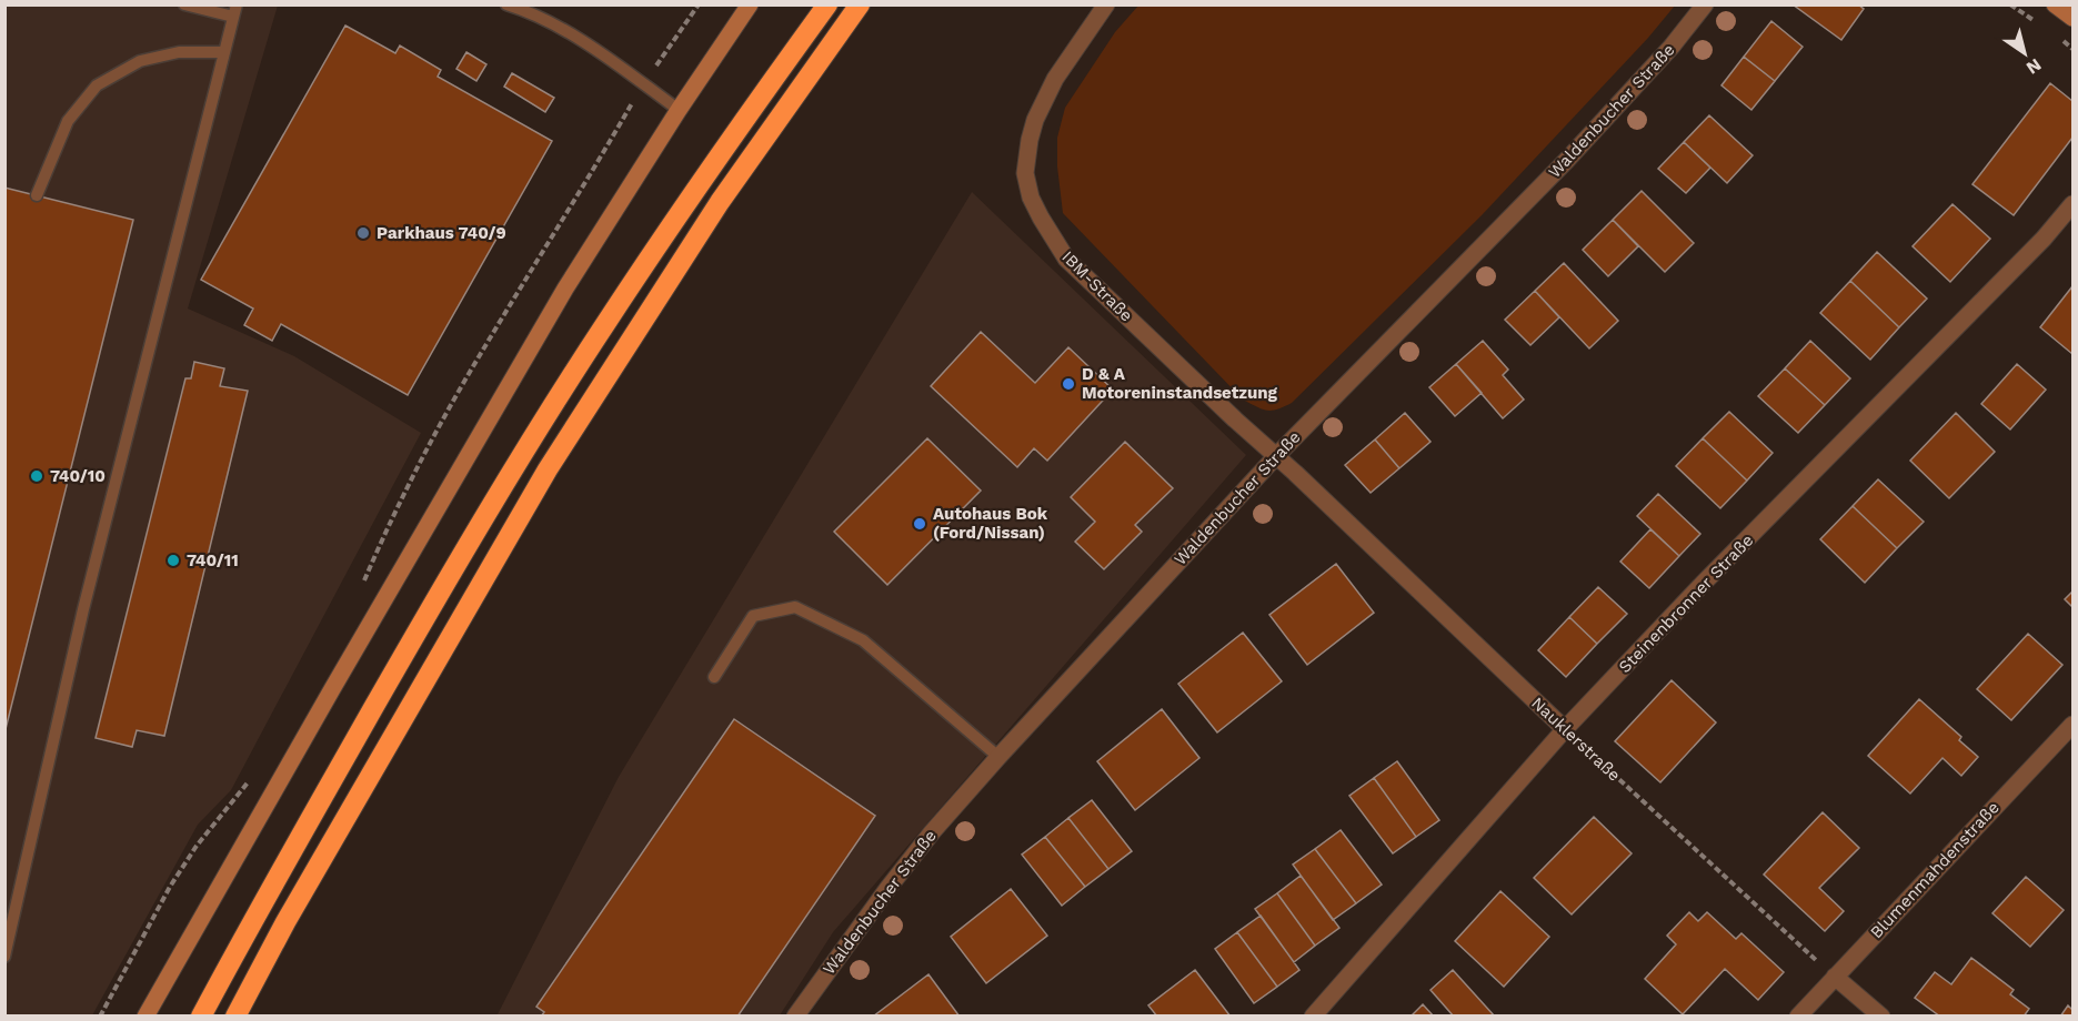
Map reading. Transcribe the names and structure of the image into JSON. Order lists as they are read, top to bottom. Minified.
{"streets":{"street":["Waldenbucher Straße","IBM-Straße","Steinenbronner Straße","Nauklerstraße","Blumenmahdenstraße"]},"crossings":[["Waldenbucher Straße","IBM-Straße"],["Waldenbucher Straße","Nauklerstraße"],["IBM-Straße","Nauklerstraße"],["Steinenbronner Straße","Nauklerstraße"],["Nauklerstraße","Blumenmahdenstraße"]],"places":["Parkhaus 740/9","D & A Motoreninstandsetzung","740/10","Autohaus Bok (Ford/Nissan)","740/11"],"north":"bottom right"}
